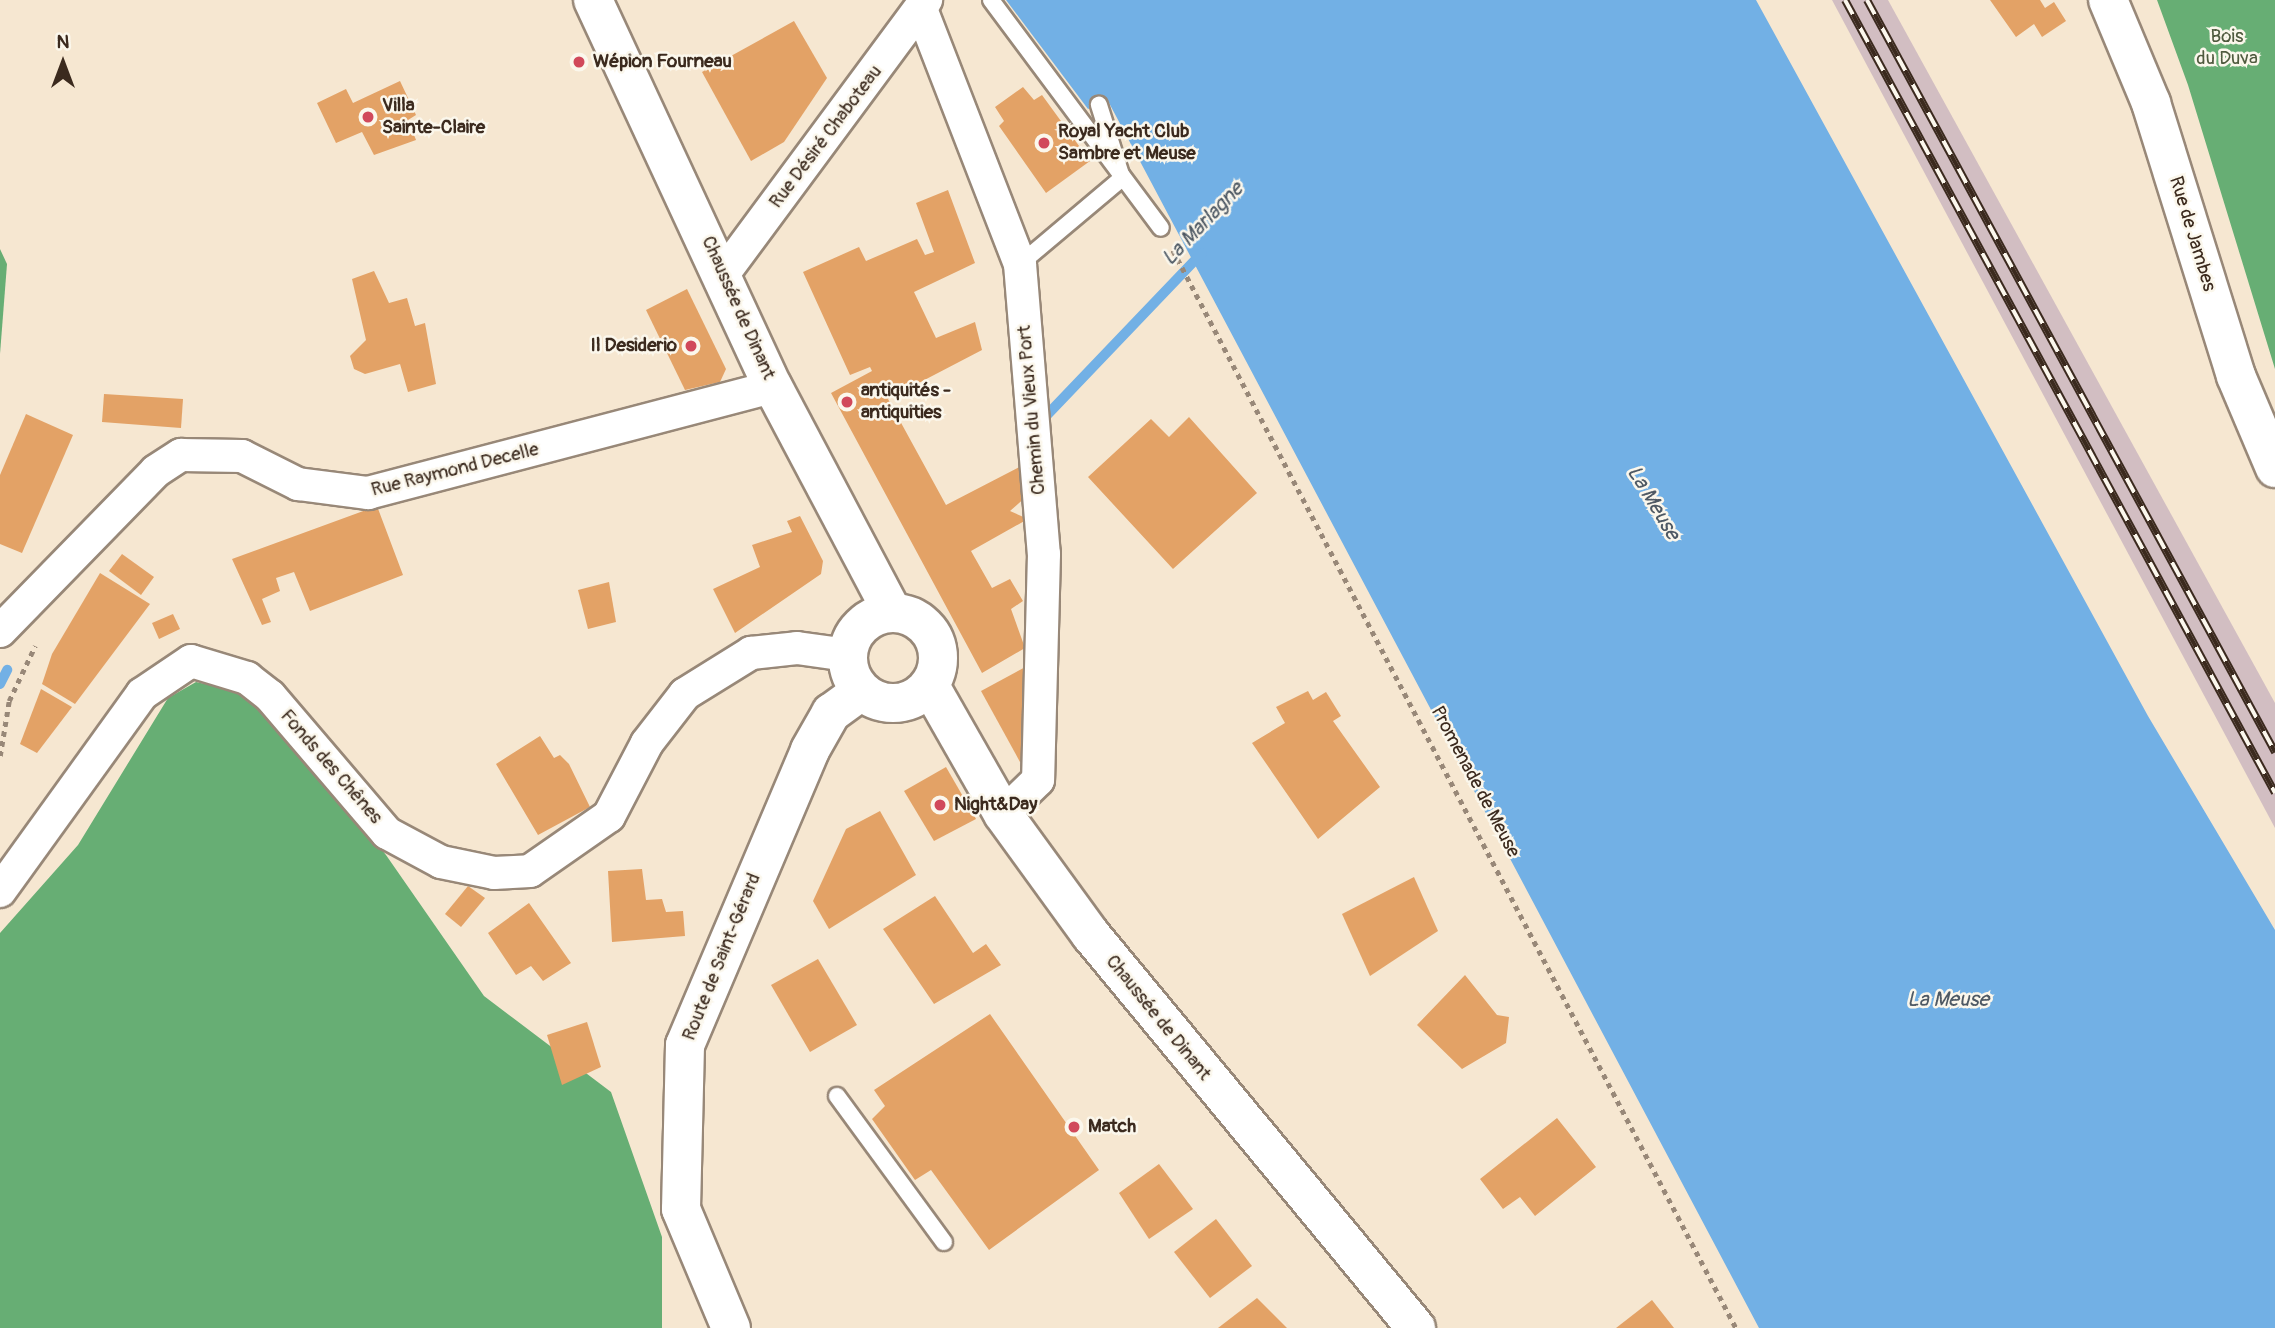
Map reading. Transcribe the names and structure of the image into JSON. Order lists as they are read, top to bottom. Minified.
{"streets":{"main road":["Rue de Jambes","Chaussée de Dinant","Route de Saint-Gérard"],"street":["Rue Désiré Chaboteau","Chemin du Vieux Port","Rue Raymond Decelle","Fonds des Chênes"],"path":["Promenade de Meuse"]},"crossings":[["Rue Désiré Chaboteau","Chaussée de Dinant"],["Rue Désiré Chaboteau","Chemin du Vieux Port"],["Chaussée de Dinant","Chemin du Vieux Port"],["Chaussée de Dinant","Rue Raymond Decelle"],["Chaussée de Dinant","Fonds des Chênes"],["Chaussée de Dinant","Route de Saint-Gérard"],["Fonds des Chênes","Route de Saint-Gérard"]],"water":["La Marlagne","La Meuse"],"parks":["Bois du Duva"],"places":["Wépion Fourneau","Villa Sainte-Claire","Royal Yacht Club Sambre et Meuse","Il Desiderio","antiquités - antiquities","Night&Day","Match"],"north":"top"}
